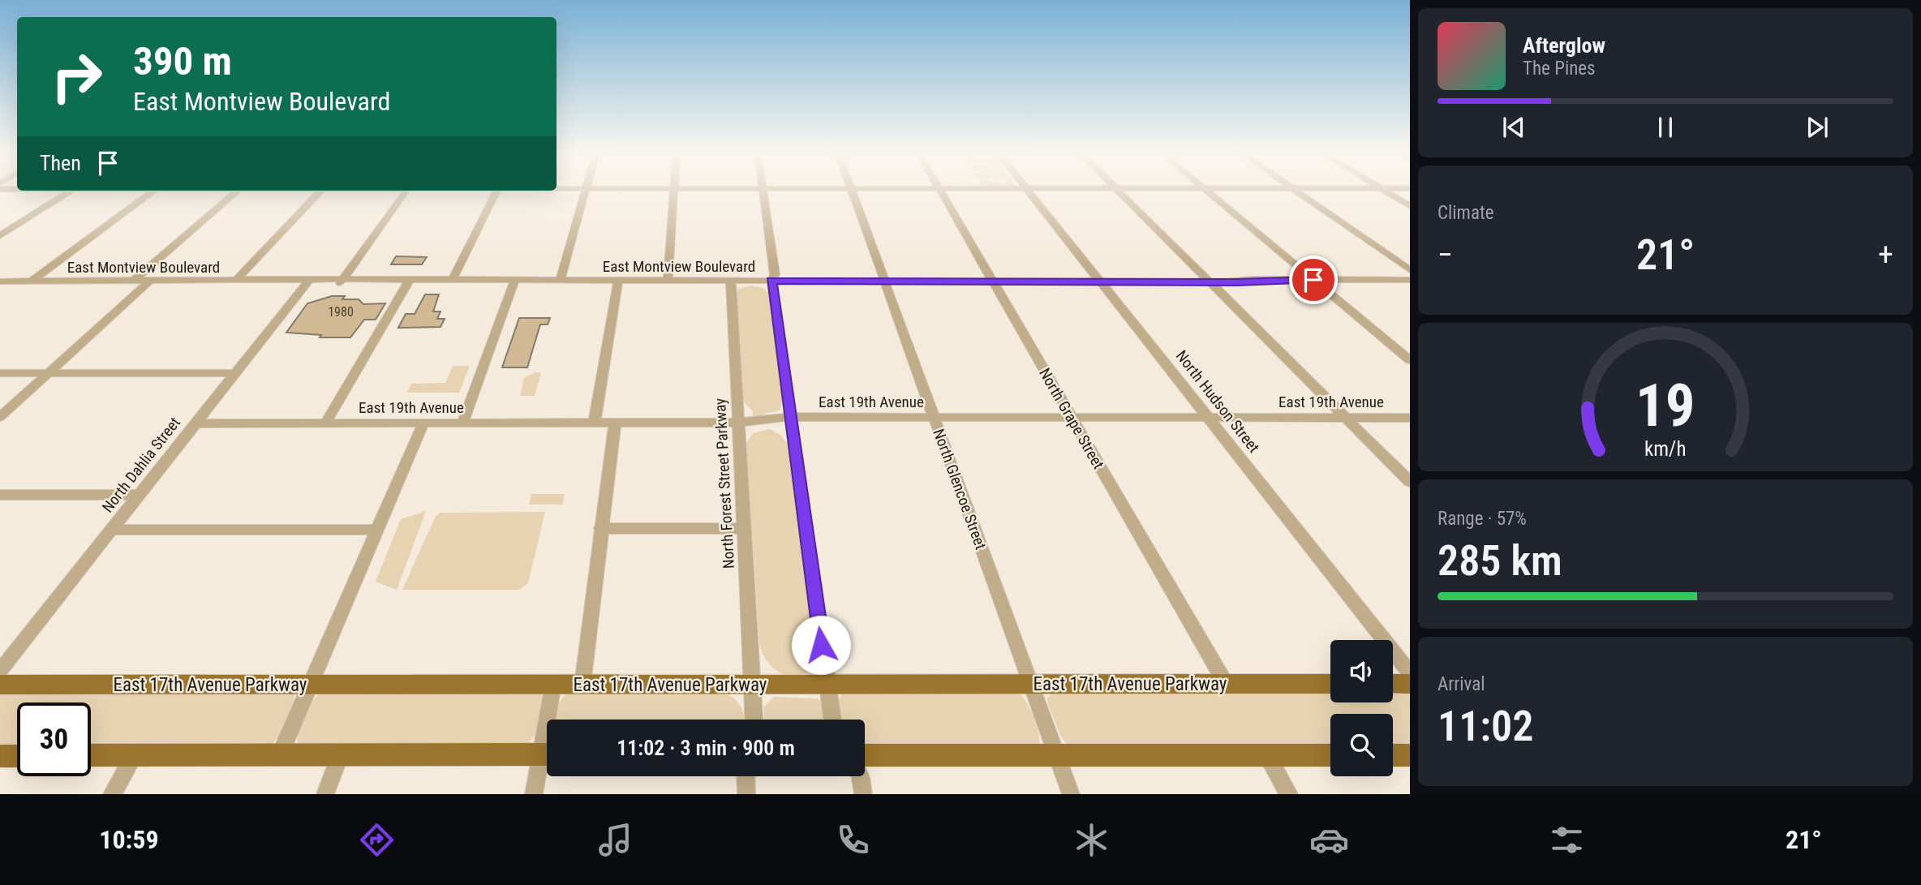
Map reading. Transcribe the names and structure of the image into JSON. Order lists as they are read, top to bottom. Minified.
{"streets":{"main road":["East 17th Avenue Parkway"],"street":["East Montview Boulevard","East 19th Avenue","North Hudson Street","North Grape Street","North Dahlia Street","North Forest Street Parkway","North Glencoe Street"]},"crossings":[["East Montview Boulevard","North Hudson Street"],["East Montview Boulevard","North Grape Street"],["East Montview Boulevard","North Dahlia Street"],["East Montview Boulevard","North Forest Street Parkway"],["East Montview Boulevard","North Glencoe Street"],["East 19th Avenue","North Hudson Street"],["East 19th Avenue","North Grape Street"],["East 19th Avenue","North Dahlia Street"],["East 19th Avenue","North Forest Street Parkway"],["East 19th Avenue","North Glencoe Street"],["North Grape Street","East 17th Avenue Parkway"],["North Forest Street Parkway","East 17th Avenue Parkway"],["North Glencoe Street","East 17th Avenue Parkway"]],"house_numbers":["1980"],"page":{"turn":["390 m","East Montview Boulevard"],"song":["Afterglow","The Pines"],"then":"Then","tile":["Climate",["Range · 57%","285 km"],["Arrival","11:02"]],"heat":["−","21°","+"],"limit":"30","trip":"11:02 · 3 min · 900 m","tabs":["10:59","21°"],"gauge":["19","km/h"]}}
